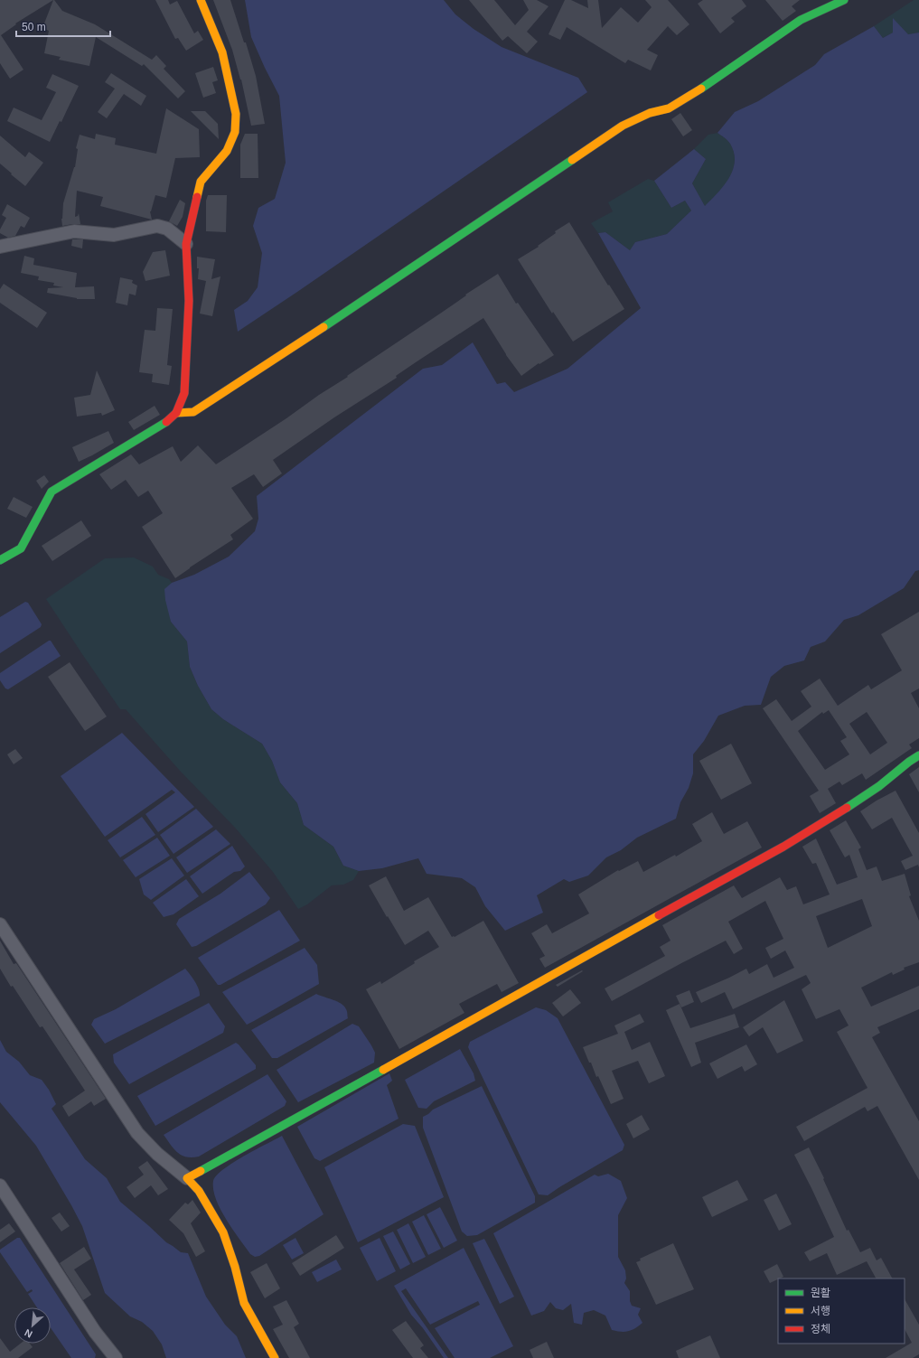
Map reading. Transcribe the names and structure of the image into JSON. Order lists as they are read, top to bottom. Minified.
{"legend":["원활","서행","정체"],"scale_bar":"50 m","north":"bottom left"}
